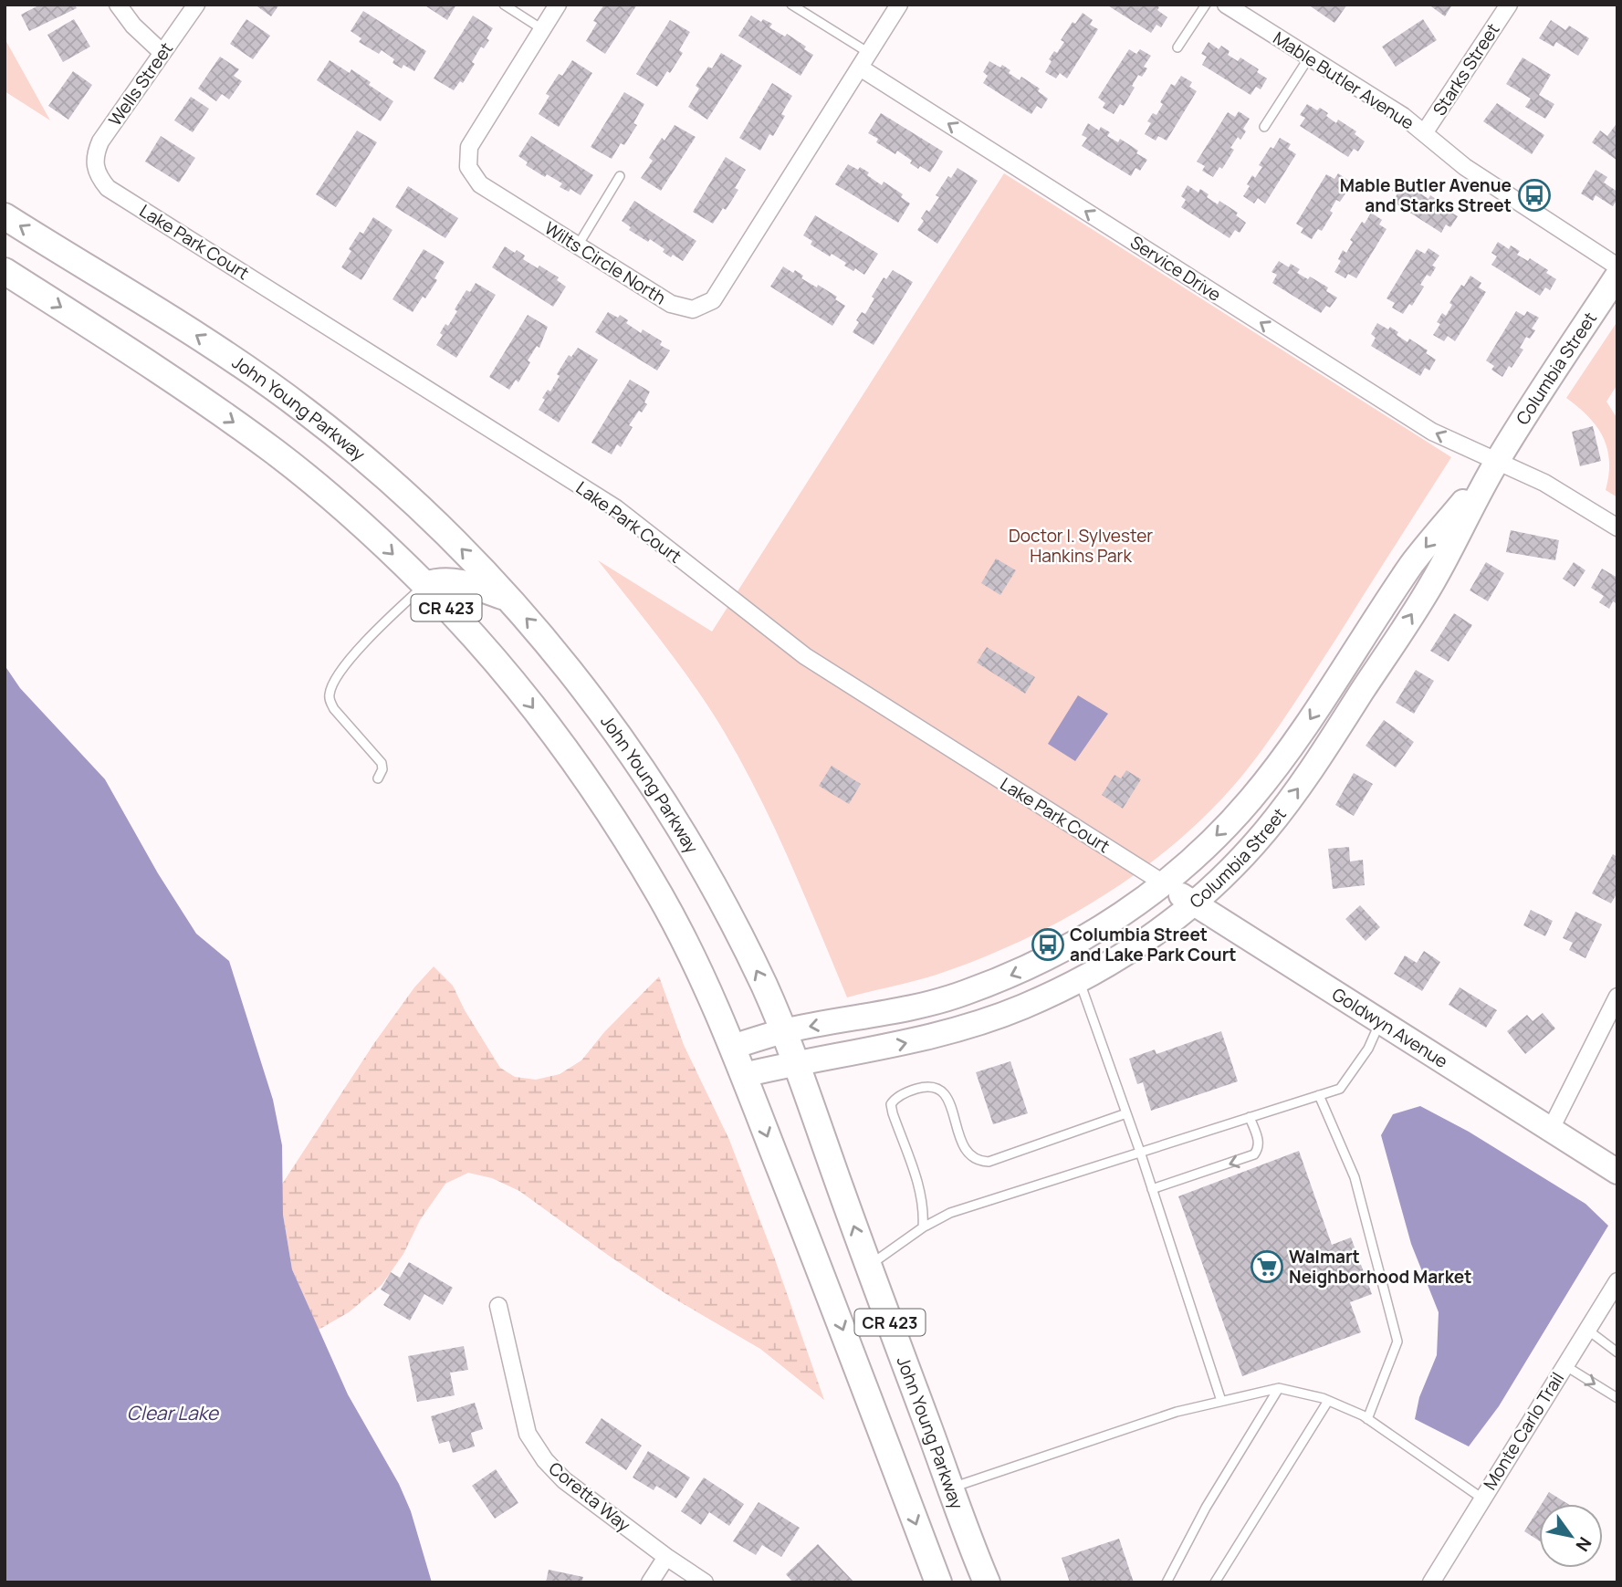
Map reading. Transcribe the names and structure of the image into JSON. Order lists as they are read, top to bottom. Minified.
{"streets":{"main road":["John Young Parkway","CR 423"],"street":["Starks Street","Mable Butler Avenue","Wells Street","Lake Park Court","Wilts Circle North","Service Drive","Columbia Street","Goldwyn Avenue","Monte Carlo Trail","Coretta Way"]},"crossings":[["Starks Street","Mable Butler Avenue"],["Wells Street","Lake Park Court"],["Lake Park Court","Columbia Street"],["Lake Park Court","Goldwyn Avenue"],["Wilts Circle North","Service Drive"],["Service Drive","Columbia Street"],["Columbia Street","John Young Parkway"],["Columbia Street","CR 423"],["Columbia Street","Goldwyn Avenue"]],"one_way":["Service Drive"],"water":["Clear Lake"],"parks":["Doctor I. Sylvester Hankins Park"],"places":{"bus stop":["Mable Butler Avenue and Starks Street","Columbia Street and Lake Park Court"],"supermarket":["Walmart Neighborhood Market"]},"north":"bottom right"}
